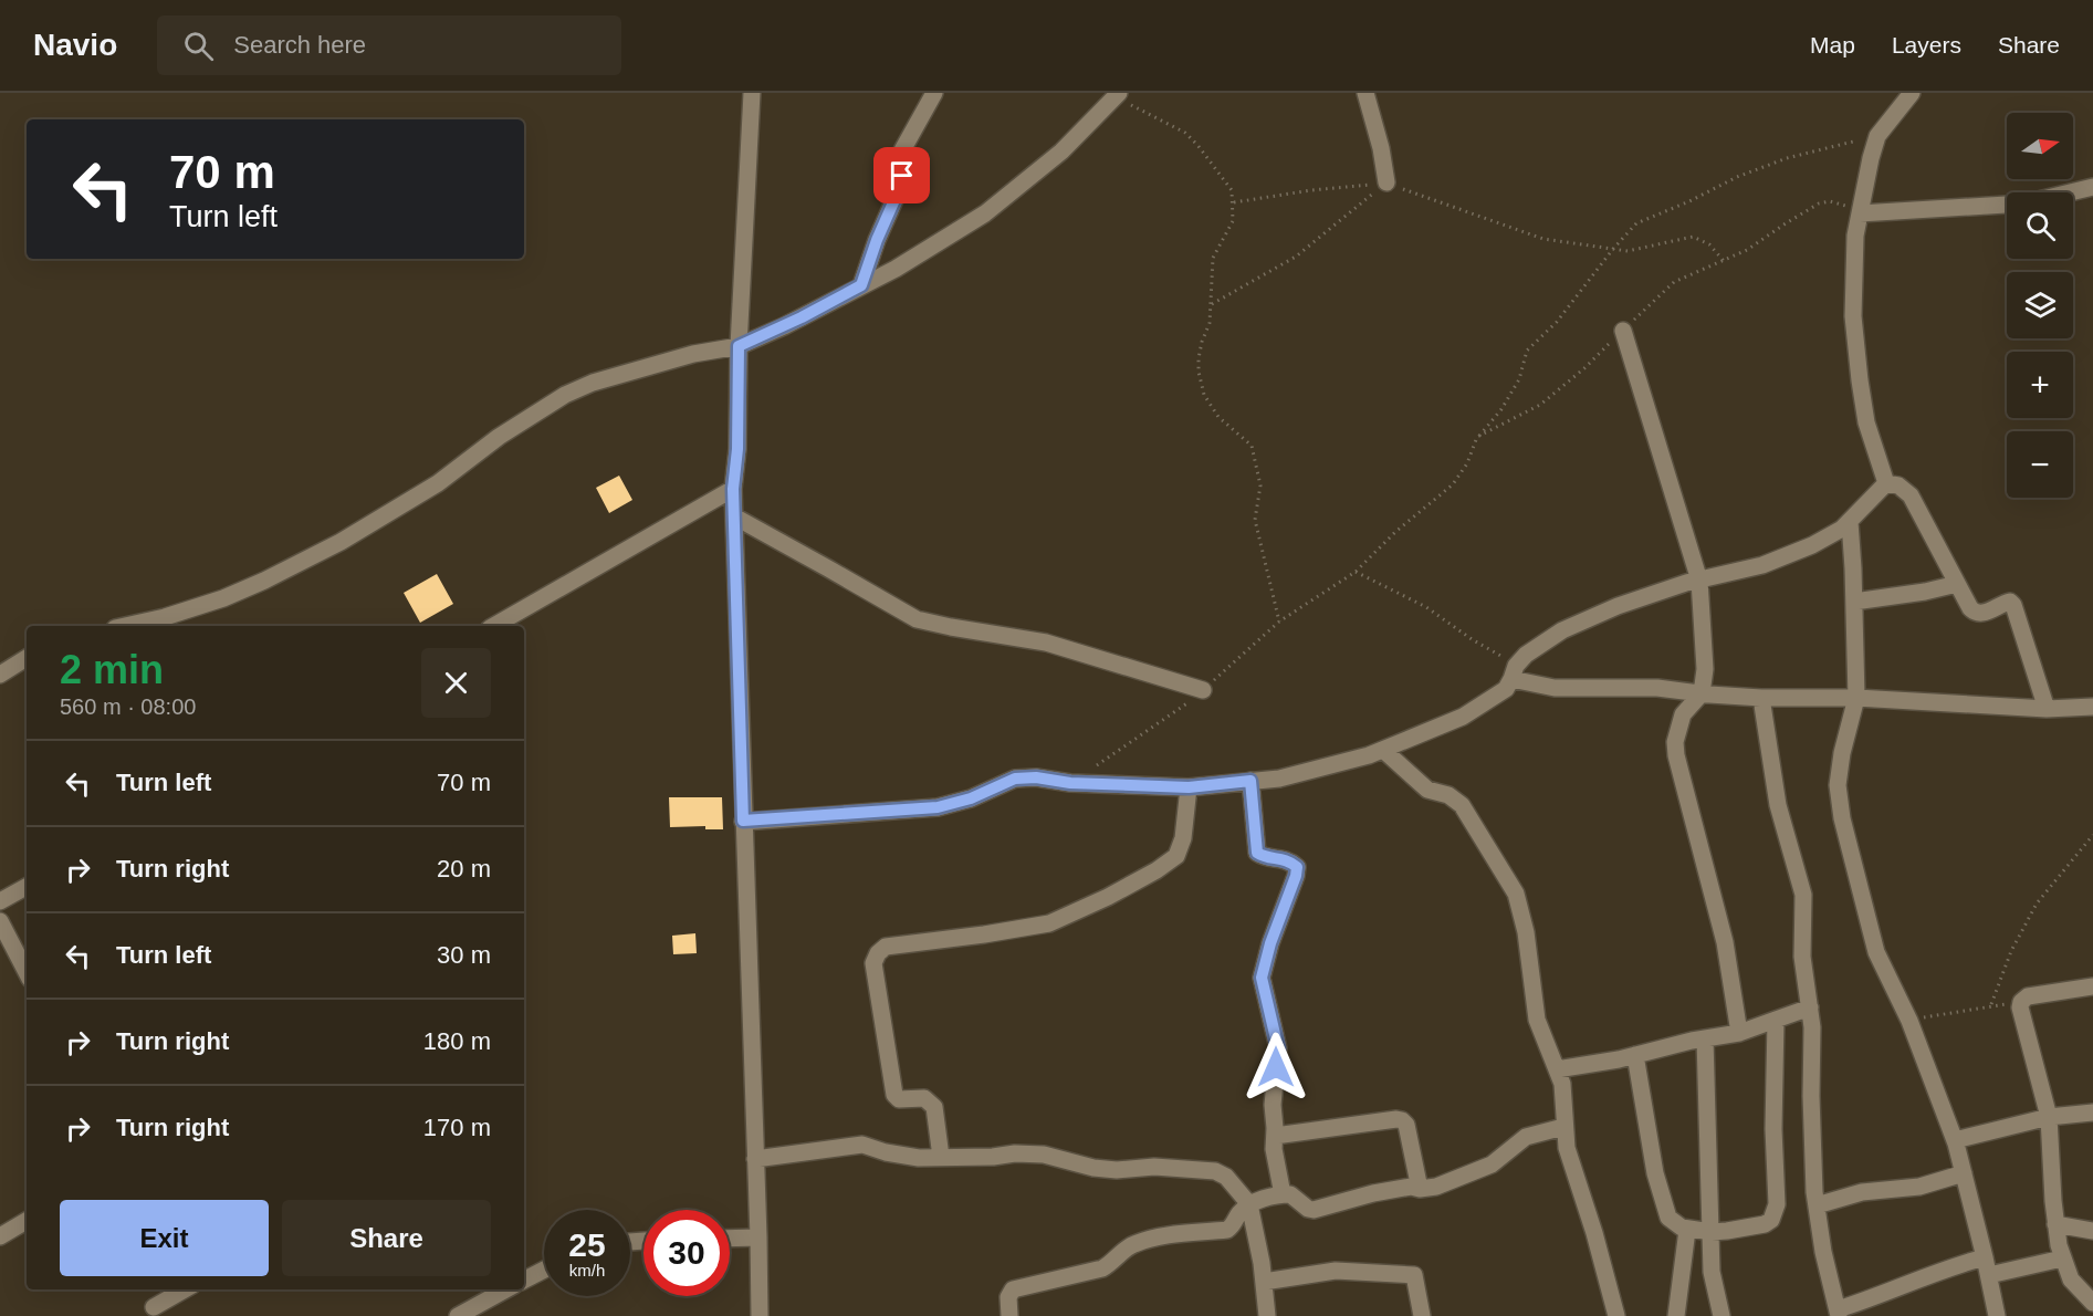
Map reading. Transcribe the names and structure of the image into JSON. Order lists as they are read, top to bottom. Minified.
{"north":"right","page":{"header":"Navio","search":"Search here","nav":["Map","Layers","Share"],"map_buttons":["+","−"],"turn":["70 m","Turn left"],"heading":["2 min","560 m · 08:00"],"list":[{"name":"Turn left","value":"70 m"},{"name":"Turn right","value":"20 m"},{"name":"Turn left","value":"30 m"},{"name":"Turn right","value":"180 m"},{"name":"Turn right","value":"170 m"}],"buttons":["Exit","Share"],"speed":"25 km/h","limit":"30"}}
